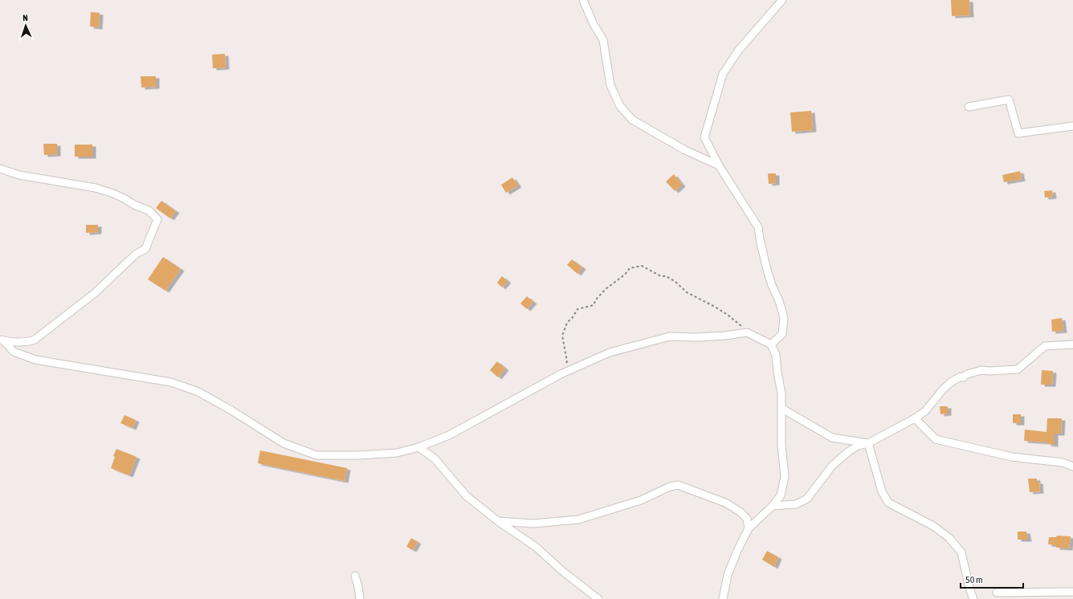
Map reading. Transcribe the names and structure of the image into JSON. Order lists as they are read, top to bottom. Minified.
{"scale_bar":"50 m","north":"top"}
